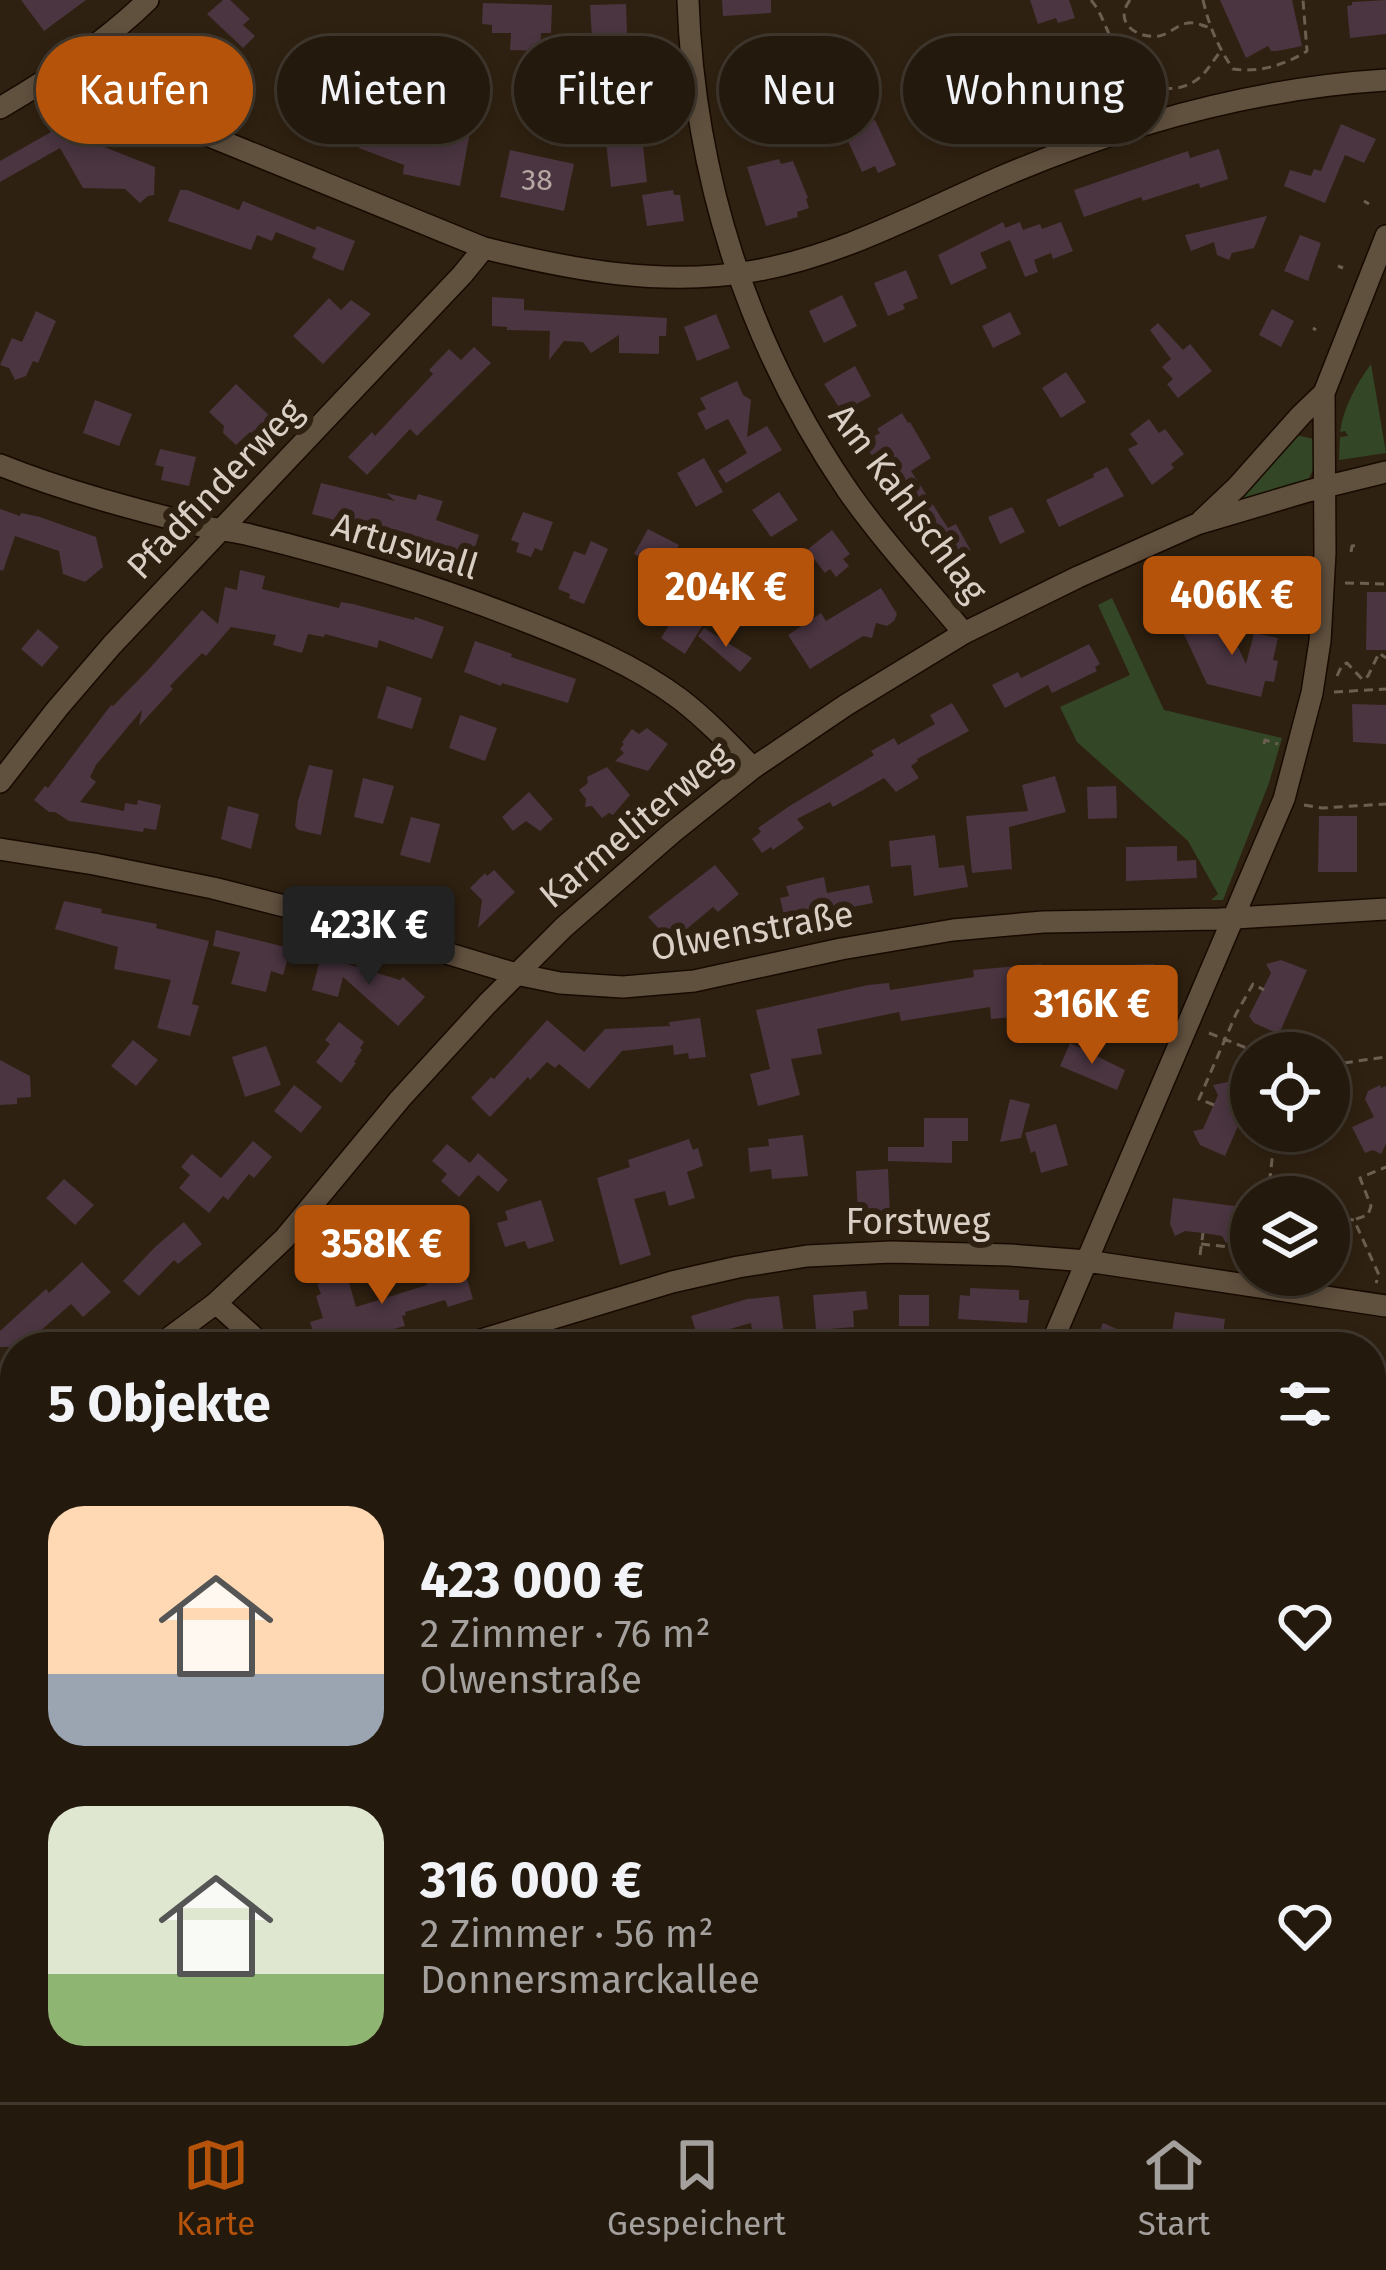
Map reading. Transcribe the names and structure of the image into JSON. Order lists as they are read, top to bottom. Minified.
{"streets":{"street":["Pfadfinderweg","Am Kahlschlag","Artuswall","Karmeliterweg","Olwenstraße","Forstweg"]},"crossings":[["Pfadfinderweg","Artuswall"],["Am Kahlschlag","Karmeliterweg"],["Artuswall","Karmeliterweg"],["Karmeliterweg","Olwenstraße"]],"house_numbers":["38"],"page":{"chip":["Kaufen","Mieten","Filter","Neu","Wohnung"],"price":["204K €","406K €","423K €","316K €","358K €"],"heading":"5 Objekte","list":[{"name":"423 000 €","note":"2 Zimmer · 76 m² · Olwenstraße"},{"name":"316 000 €","note":"2 Zimmer · 56 m² · Donnersmarckallee"}],"tabs":["Karte","Gespeichert","Start"]}}
